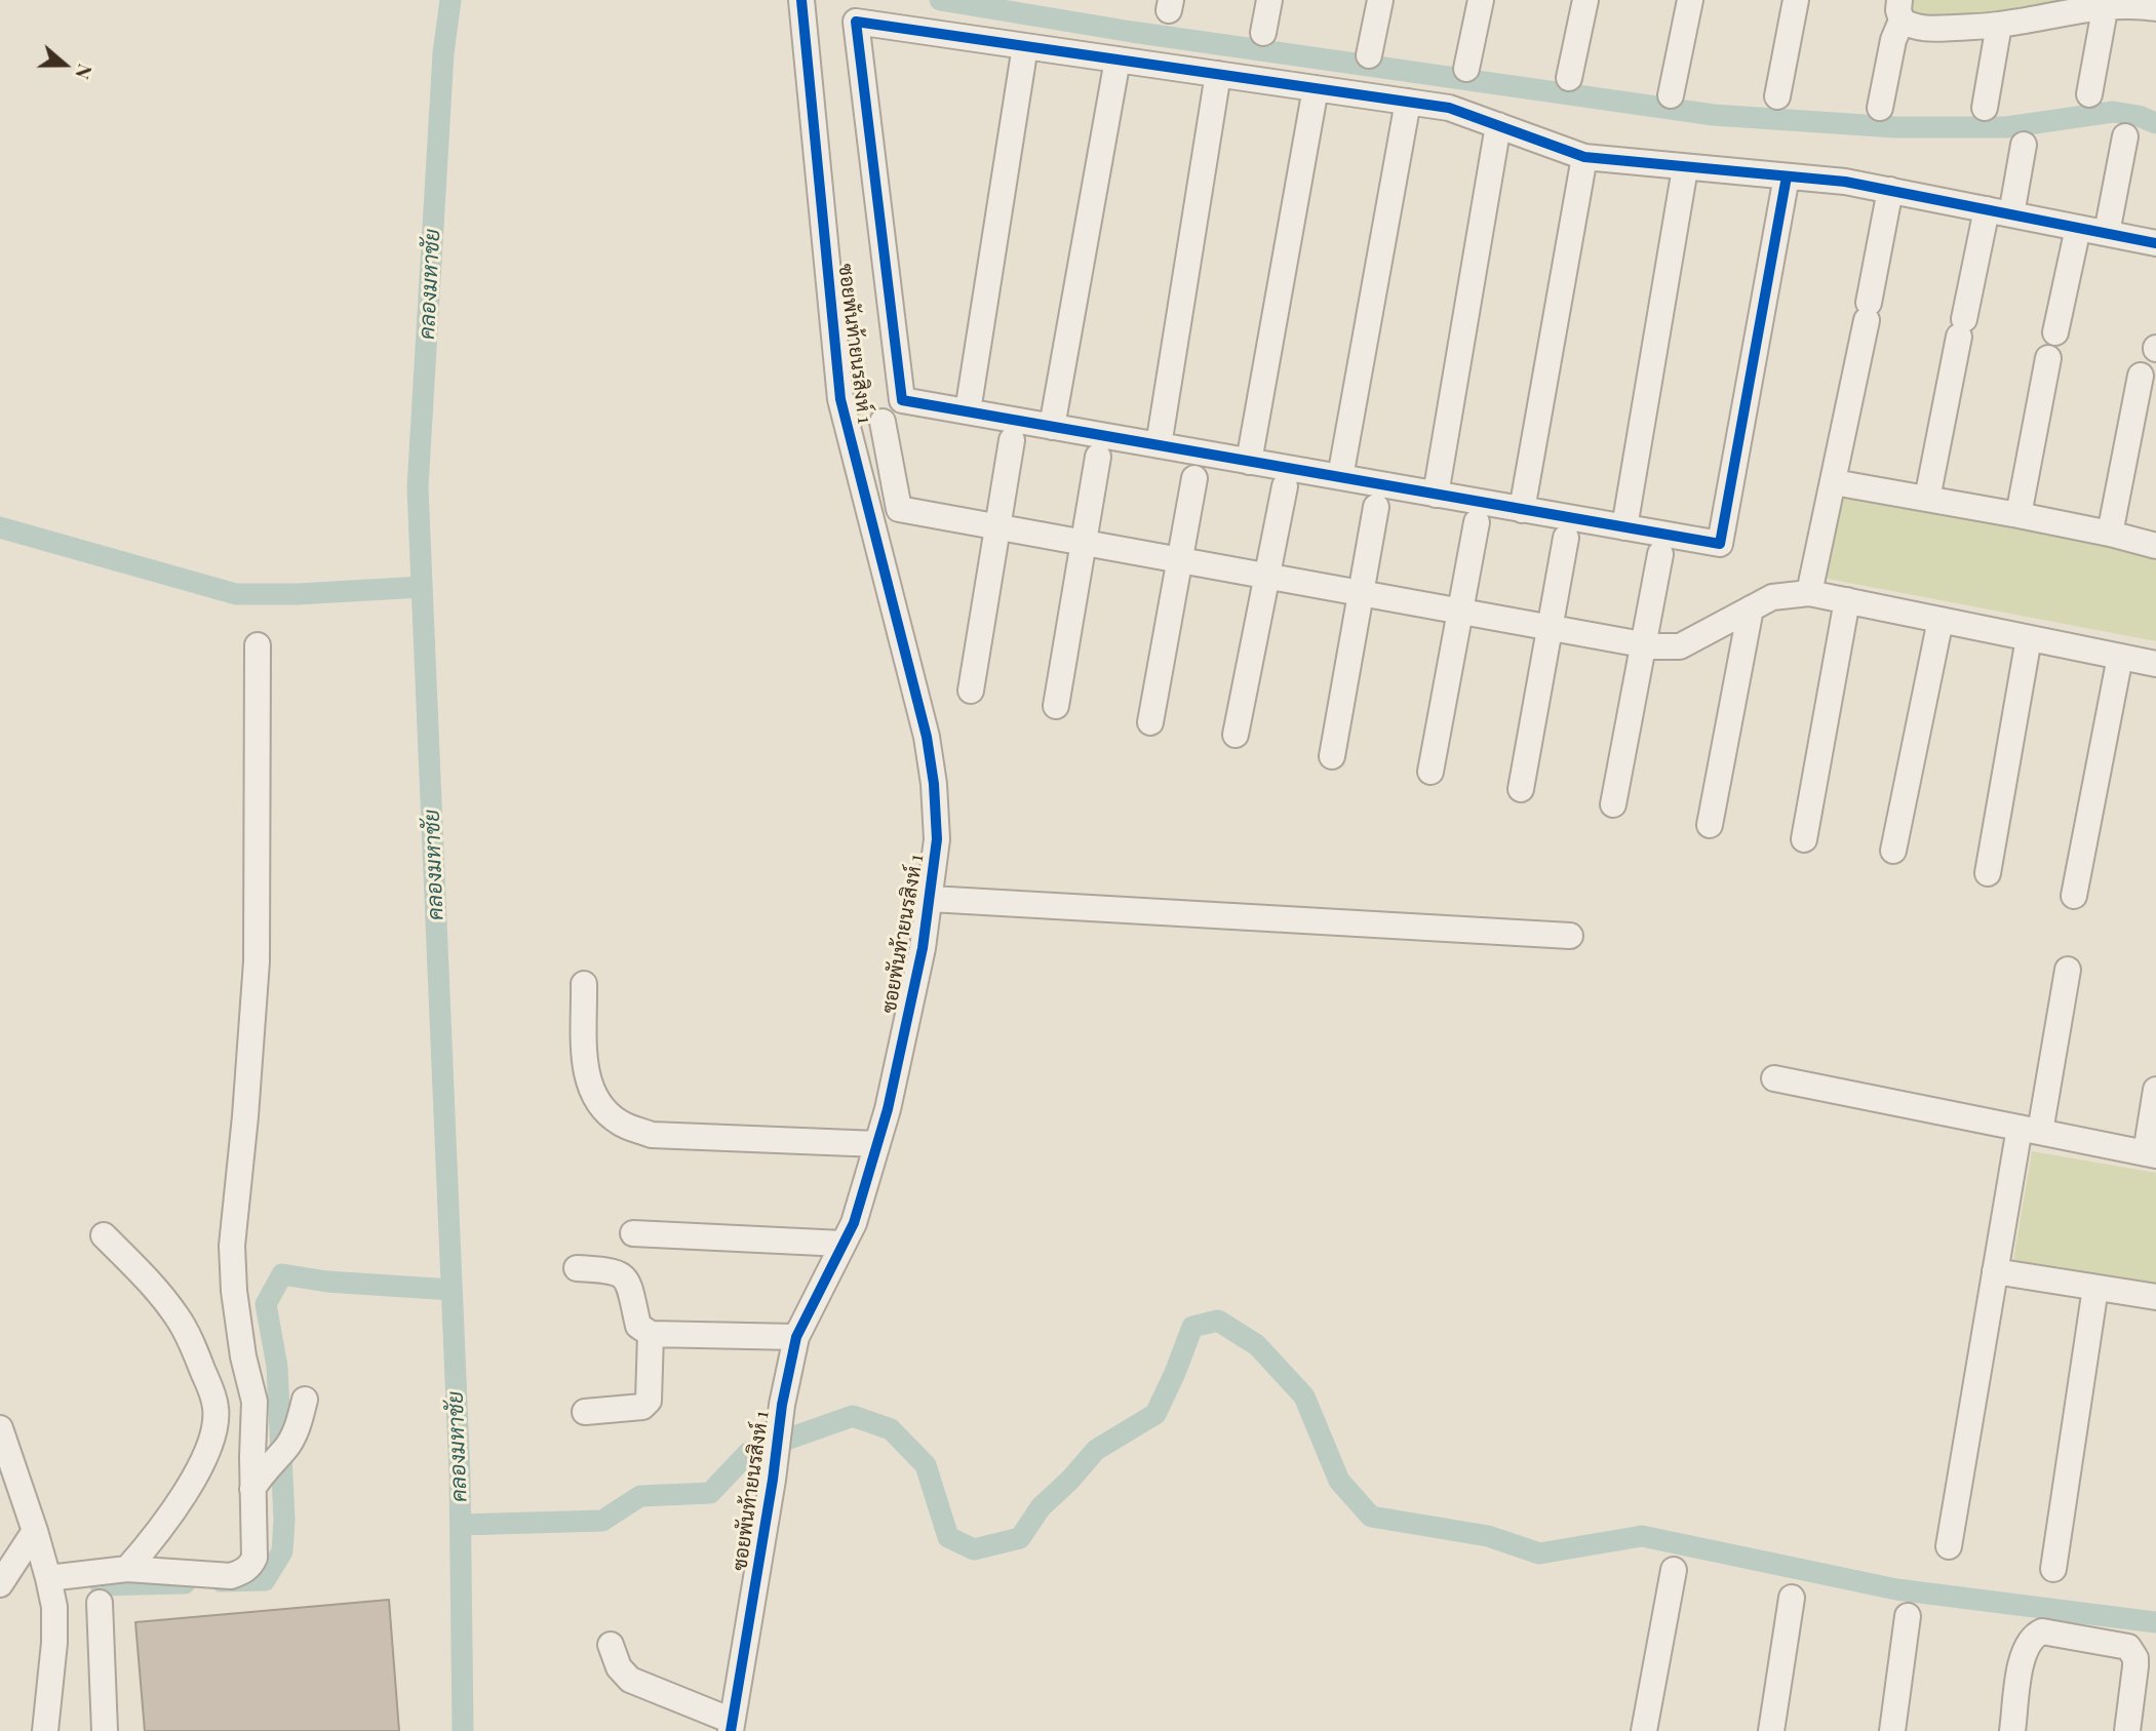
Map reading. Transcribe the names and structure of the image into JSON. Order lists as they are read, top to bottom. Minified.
{"streets":{"street":["ซอยพันท้ายนรสิงห์ 1"]},"water":["คลองมหาชัย"],"north":"right"}
